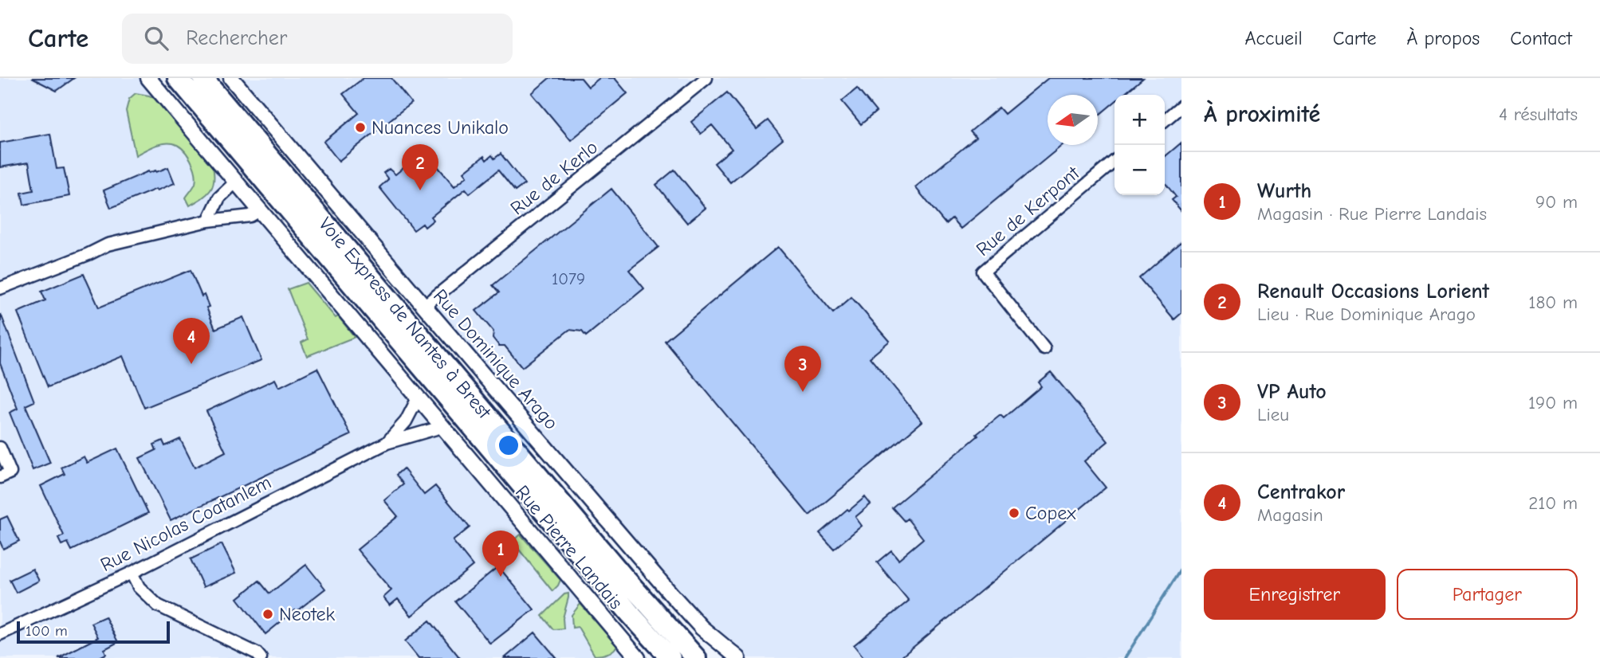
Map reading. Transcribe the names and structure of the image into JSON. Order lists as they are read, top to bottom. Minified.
{"streets":{"highway":["Voie Express de Nantes à Brest"],"street":["Rue de Kerlo","Rue de Kerpont","Rue Dominique Arago","Rue Nicolas Coatanlem","Rue Pierre Landais"]},"crossings":[["Rue de Kerlo","Rue Dominique Arago"],["Rue Nicolas Coatanlem","Rue Pierre Landais"]],"places":["Nuances Unikalo","Copex","Neotek"],"house_numbers":["1079"],"scale_bar":"100 m","north":"left","page":{"header":"Carte","search":"Rechercher","nav":["Accueil","Carte","À propos","Contact"],"heading":["À proximité","4 résultats"],"map_buttons":["+","−"],"pins":["2","4","3","1"],"list":[{"mark":"1","name":"Wurth","note":"Magasin · Rue Pierre Landais","value":"90 m"},{"mark":"2","name":"Renault Occasions Lorient","note":"Lieu · Rue Dominique Arago","value":"180 m"},{"mark":"3","name":"VP Auto","note":"Lieu","value":"190 m"},{"mark":"4","name":"Centrakor","note":"Magasin","value":"210 m"}],"buttons":["Enregistrer","Partager"],"scale":"100 m"}}
